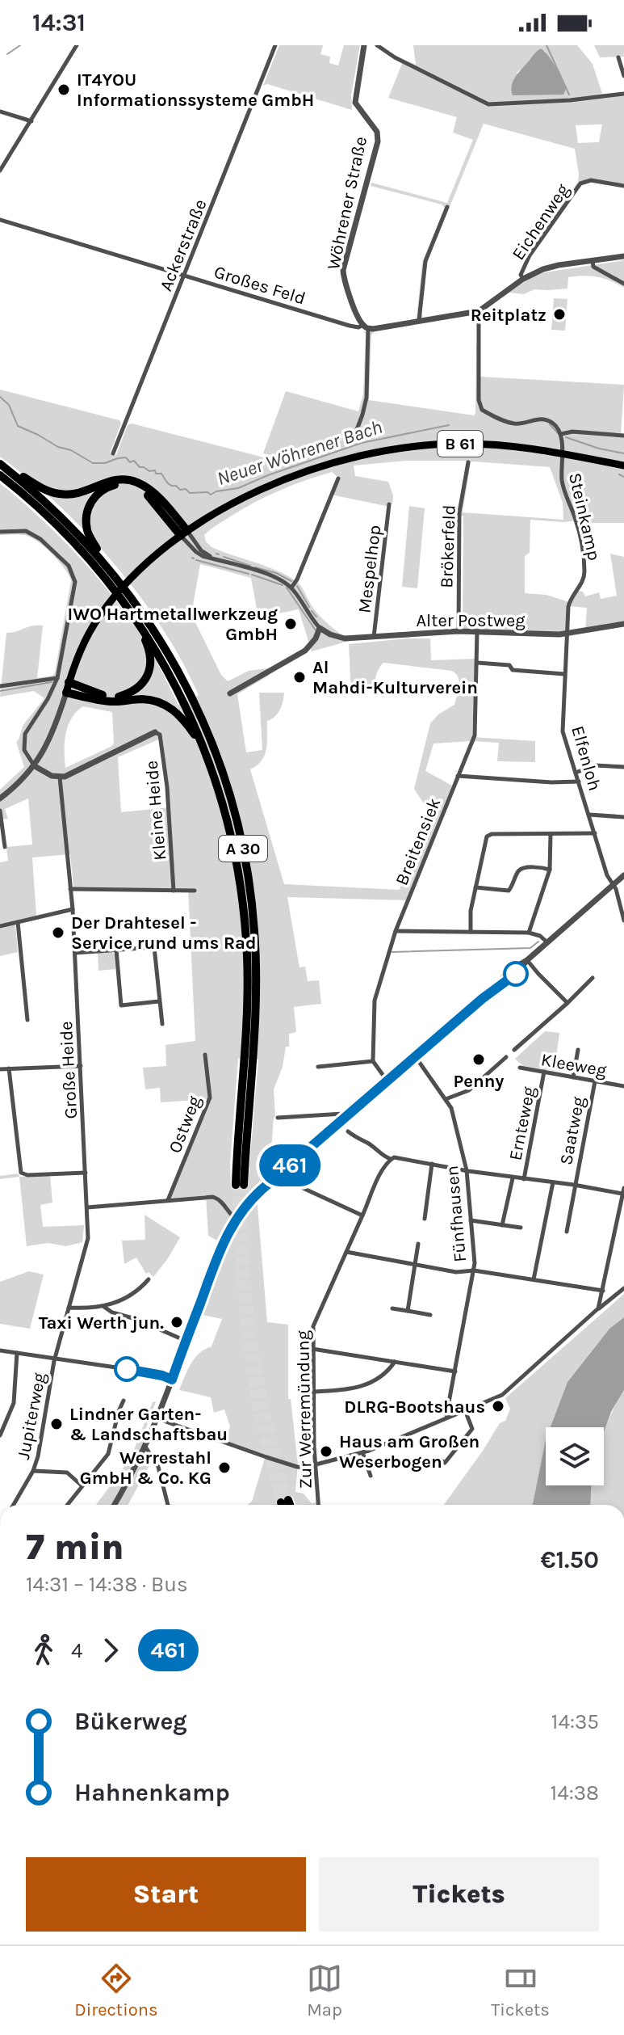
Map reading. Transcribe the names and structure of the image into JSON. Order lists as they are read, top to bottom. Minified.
{"streets":{"highway":["A 30"],"main road":["B 61"],"street":["Wöhrener Straße","Eichenweg","Ackerstraße","Großes Feld","Steinkamp","Brökerfeld","Mespelhop","Alter Postweg","Elfenloh","Kleine Heide","Breitensiek","Kleeweg","Große Heide","Ernteweg","Ostweg","Saatweg","Fünfhausen","Zur Werremündung","Jupiterweg"]},"crossings":[["Wöhrener Straße","Großes Feld"],["Ackerstraße","Großes Feld"],["Steinkamp","Alter Postweg"],["Steinkamp","Elfenloh"],["Brökerfeld","Alter Postweg"],["Mespelhop","Alter Postweg"],["Alter Postweg","Elfenloh"],["Alter Postweg","Breitensiek"],["Kleeweg","Ernteweg"],["Kleeweg","Saatweg"],["Große Heide","Jupiterweg"]],"water":["Neuer Wöhrener Bach"],"places":["IT4YOU Informationssysteme GmbH","Reitplatz","IWO Hartmetallwerkzeug GmbH","Al Mahdi-Kulturverein","Der Drahtesel - Service rund ums Rad","Penny","Taxi Werth jun.","DLRG-Bootshaus","Lindner Garten- & Landschaftsbau","Haus am Großen Weserbogen","Werrestahl GmbH & Co. KG"],"lines":["bus line 461"],"page":{"status":"14:31","on_map":"461","heading":["7 min","14:31 – 14:38 · Bus","€1.50"],"legs":["4","461"],"list":[{"name":"Bükerweg","value":"14:35"},{"name":"Hahnenkamp","value":"14:38"}],"buttons":["Start","Tickets"],"tabs":["Directions","Map","Tickets"]}}
